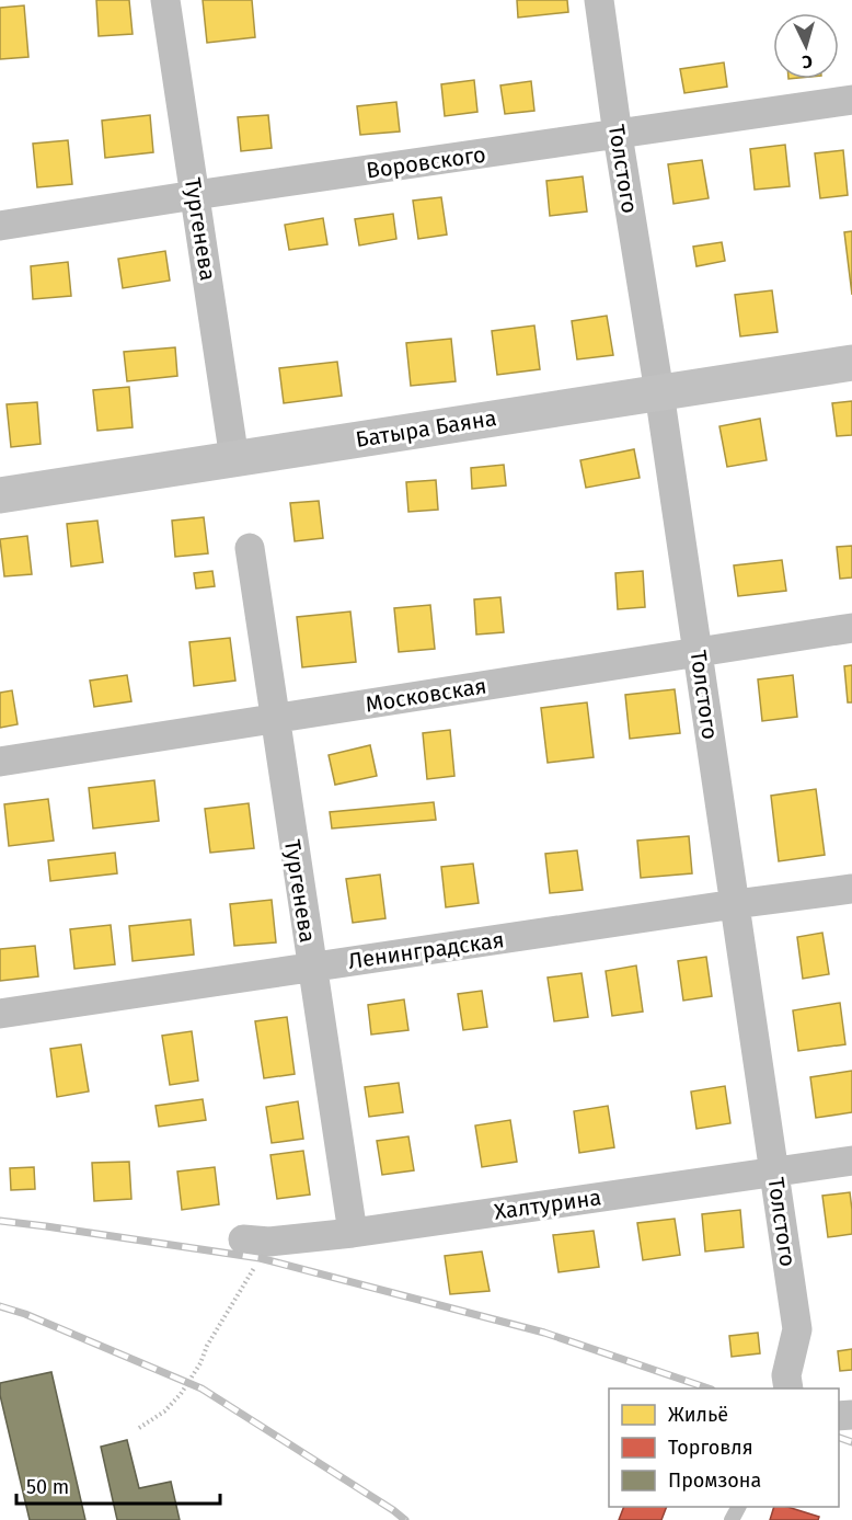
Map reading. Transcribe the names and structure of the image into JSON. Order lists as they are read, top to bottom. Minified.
{"streets":{"street":["Воровского","Толстого","Тургенева","Батыра Баяна","Московская","Ленинградская","Халтурина"]},"crossings":[["Воровского","Толстого"],["Воровского","Тургенева"],["Толстого","Батыра Баяна"],["Толстого","Московская"],["Толстого","Ленинградская"],["Толстого","Халтурина"],["Тургенева","Батыра Баяна"],["Тургенева","Московская"],["Тургенева","Ленинградская"],["Тургенева","Халтурина"]],"legend":["Жильё","Торговля","Промзона"],"scale_bar":"50 m","north":"bottom"}
